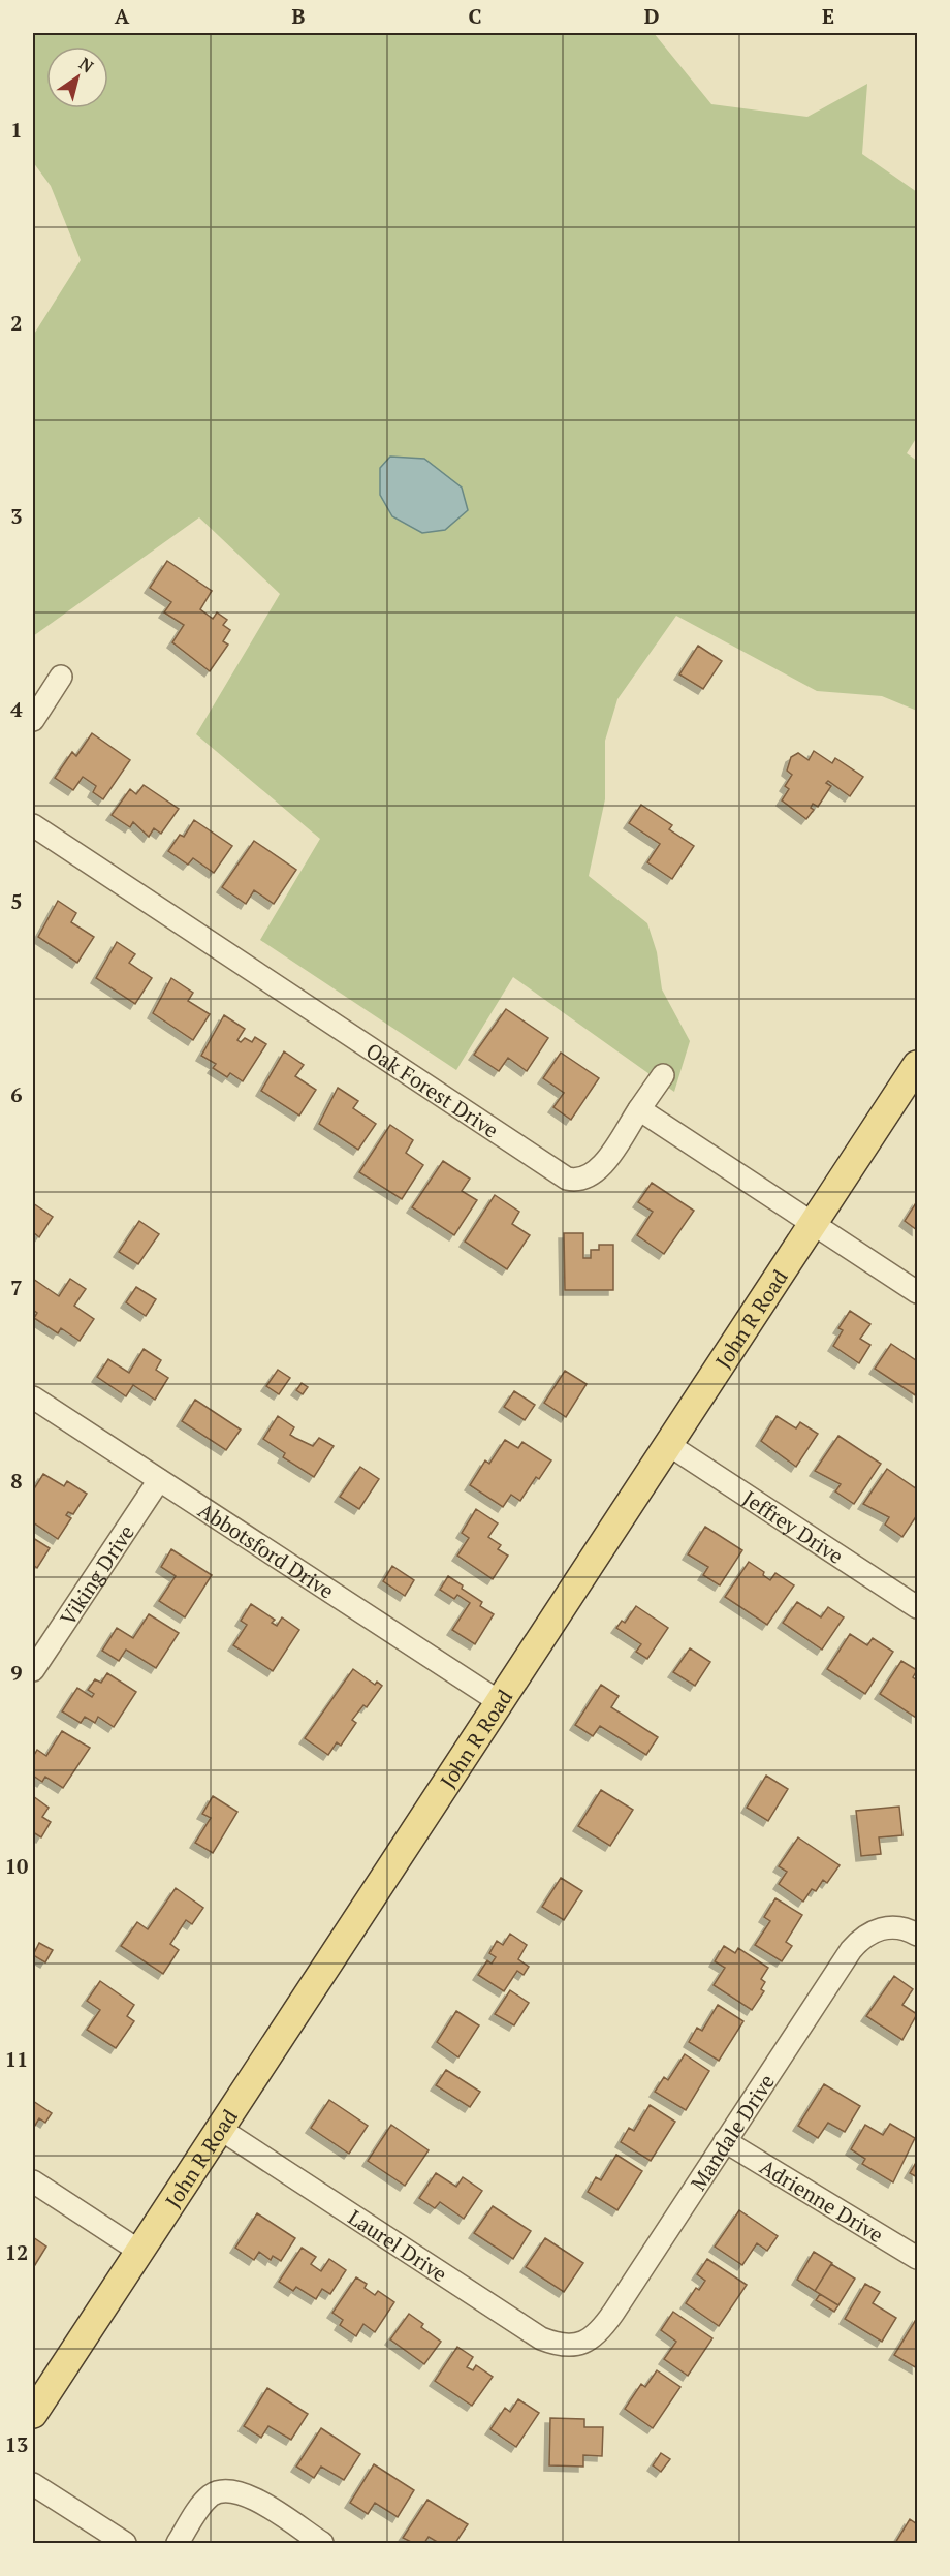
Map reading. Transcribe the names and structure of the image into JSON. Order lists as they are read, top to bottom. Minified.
{"streets":{"main road":["John R Road"],"street":["Oak Forest Drive","Jeffrey Drive","Abbotsford Drive","Viking Drive","Mandale Drive","Adrienne Drive","Laurel Drive"]},"crossings":[["John R Road","Jeffrey Drive"],["John R Road","Abbotsford Drive"],["John R Road","Laurel Drive"],["Abbotsford Drive","Viking Drive"],["Mandale Drive","Adrienne Drive"],["Mandale Drive","Laurel Drive"]],"north":"top right","grid":{"columns":["A","B","C","D","E"],"rows":["1","2","3","4","5","6","7","8","9","10","11","12","13"]}}
